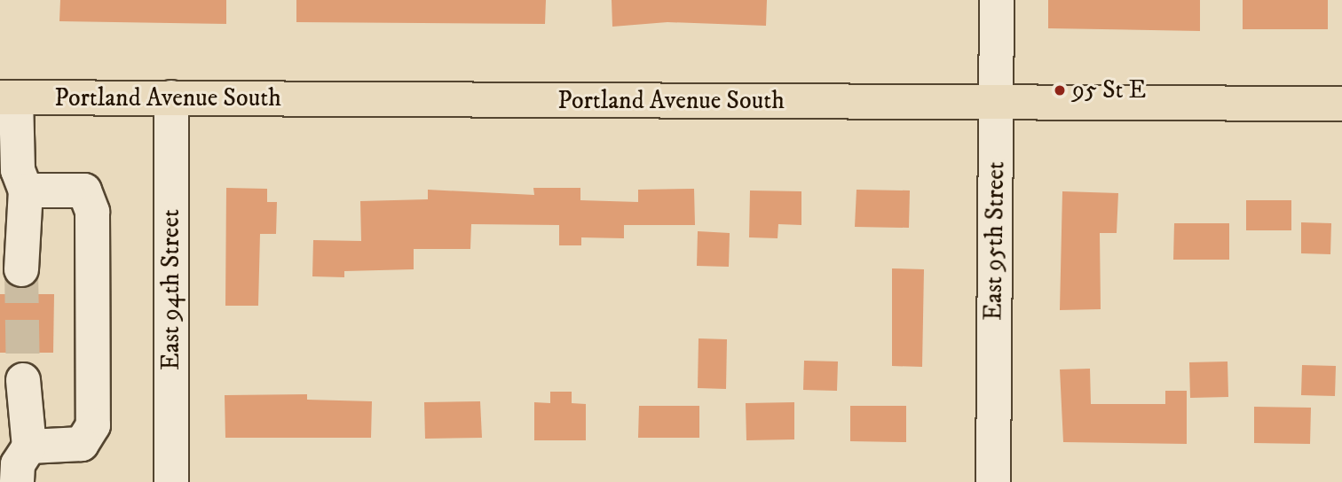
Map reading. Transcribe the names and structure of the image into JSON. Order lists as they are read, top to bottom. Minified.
{"streets":{"main road":["Portland Avenue South"],"street":["East 95th Street","East 94th Street"]},"crossings":[["Portland Avenue South","East 95th Street"],["Portland Avenue South","East 94th Street"]],"places":["95 St E"]}
